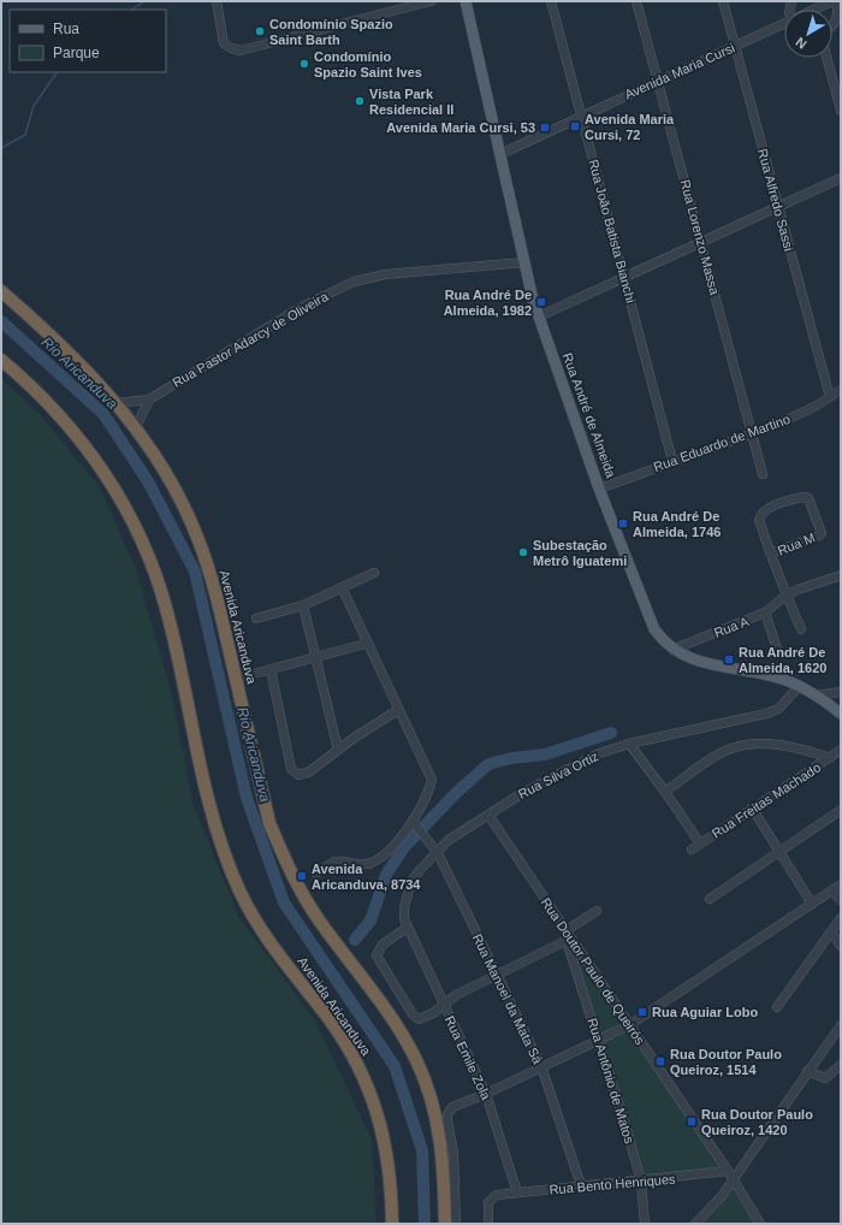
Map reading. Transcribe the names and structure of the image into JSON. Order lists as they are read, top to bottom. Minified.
{"streets":{"highway":["Avenida Aricanduva"],"main road":["Rua André de Almeida"],"street":["Avenida Maria Cursi","Rua Alfredo Sassi","Rua João Batista Bianchi","Rua Lorenzo Massa","Rua Pastor Adarcy de Oliveira","Rua Eduardo de Martino","Rua M","Rua A","Rua Silva Ortiz","Rua Freitas Machado","Rua Doutor Paulo de Queirós","Rua Manoel da Mata Sá","Rua Emile Zola","Rua Antônio de Matos","Rua Bento Henriques"]},"crossings":[["Avenida Maria Cursi","Rua Alfredo Sassi"],["Avenida Maria Cursi","Rua João Batista Bianchi"],["Avenida Maria Cursi","Rua Lorenzo Massa"],["Avenida Maria Cursi","Rua André de Almeida"],["Rua Alfredo Sassi","Rua Eduardo de Martino"],["Rua João Batista Bianchi","Rua Eduardo de Martino"],["Rua Lorenzo Massa","Rua Eduardo de Martino"],["Rua Pastor Adarcy de Oliveira","Rua André de Almeida"],["Rua Pastor Adarcy de Oliveira","Avenida Aricanduva"],["Rua André de Almeida","Rua Eduardo de Martino"],["Rua André de Almeida","Rua A"],["Rua André de Almeida","Rua Silva Ortiz"],["Rua Silva Ortiz","Rua Doutor Paulo de Queirós"],["Rua Silva Ortiz","Rua Manoel da Mata Sá"],["Rua Silva Ortiz","Rua Emile Zola"],["Rua Doutor Paulo de Queirós","Rua Antônio de Matos"],["Rua Doutor Paulo de Queirós","Rua Bento Henriques"],["Rua Manoel da Mata Sá","Rua Bento Henriques"],["Rua Emile Zola","Rua Bento Henriques"],["Rua Antônio de Matos","Rua Bento Henriques"]],"water":["Rio Aricanduva"],"places":{"other":["Condomínio Spazio Saint Barth","Condomínio Spazio Saint Ives","Vista Park Residencial II","Subestação Metrô Iguatemi"],"transit":["Avenida Maria Cursi, 72","Avenida Maria Cursi, 53","Rua André De Almeida, 1982","Rua André De Almeida, 1746","Rua André De Almeida, 1620","Avenida Aricanduva, 8734","Rua Aguiar Lobo","Rua Doutor Paulo Queiroz, 1514","Rua Doutor Paulo Queiroz, 1420"]},"legend":["Rua","Parque"],"north":"bottom left"}
